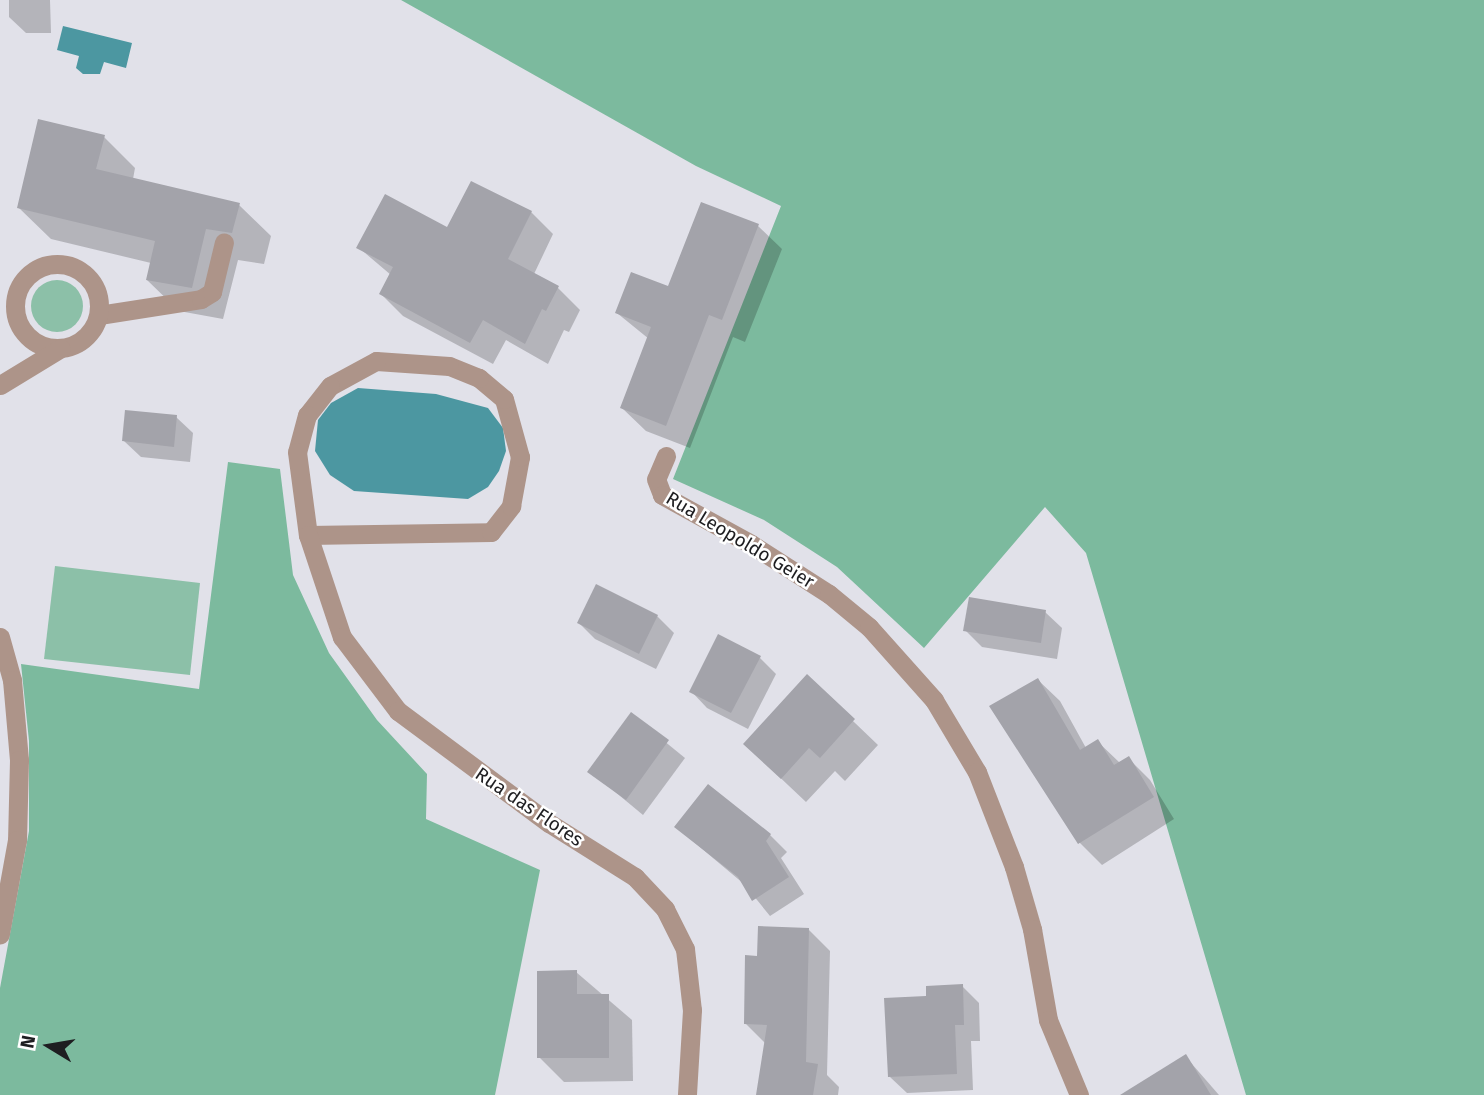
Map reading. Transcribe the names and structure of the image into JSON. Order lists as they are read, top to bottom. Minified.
{"streets":{"street":["Rua Leopoldo Geier","Rua das Flores"]},"north":"left"}
